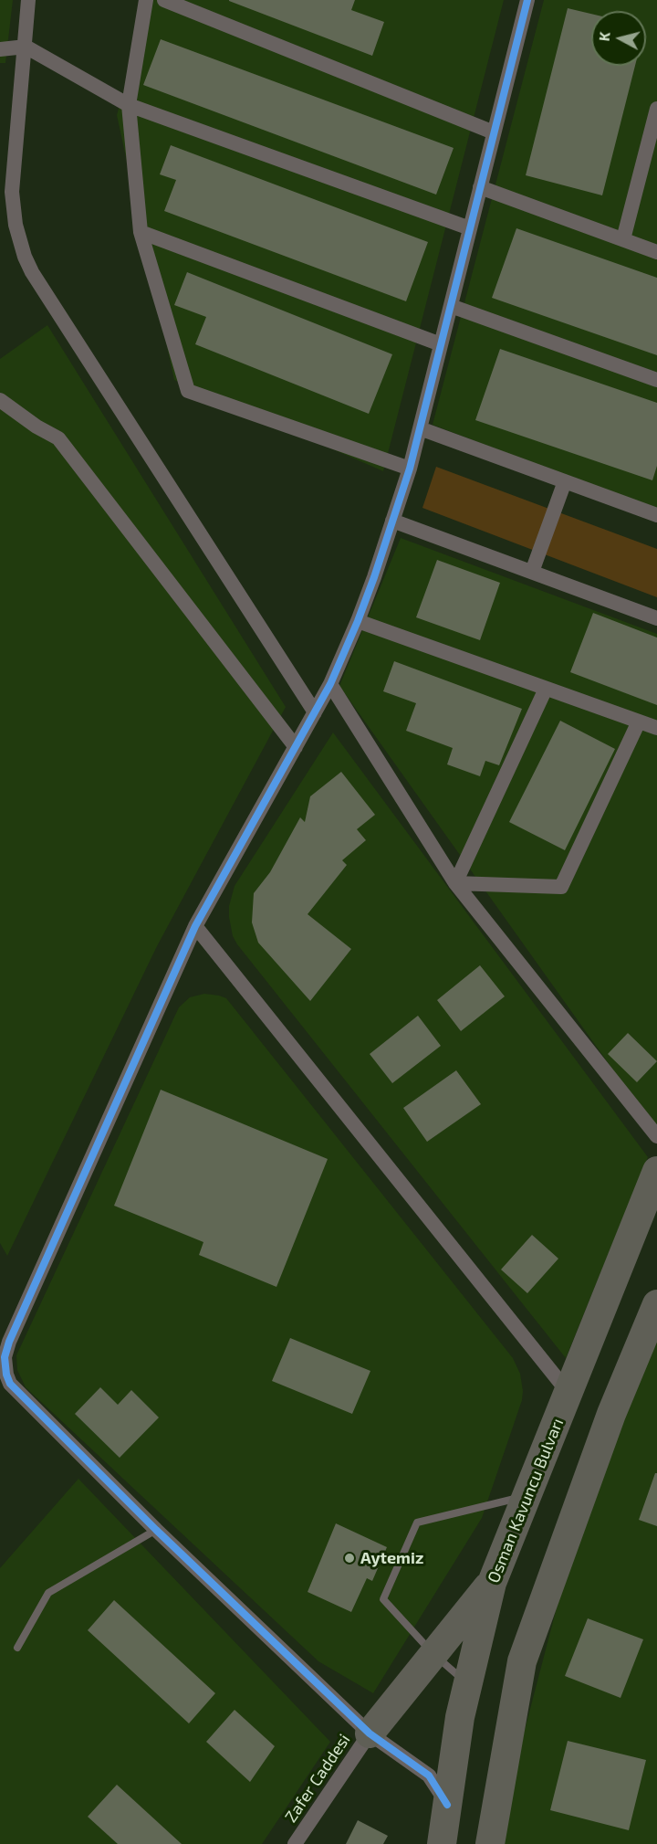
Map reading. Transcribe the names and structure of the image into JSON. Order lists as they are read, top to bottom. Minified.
{"streets":{"highway":["Osman Kavuncu Bulvarı"],"street":["Zafer Caddesi"]},"places":["Aytemiz"],"north":"left"}
